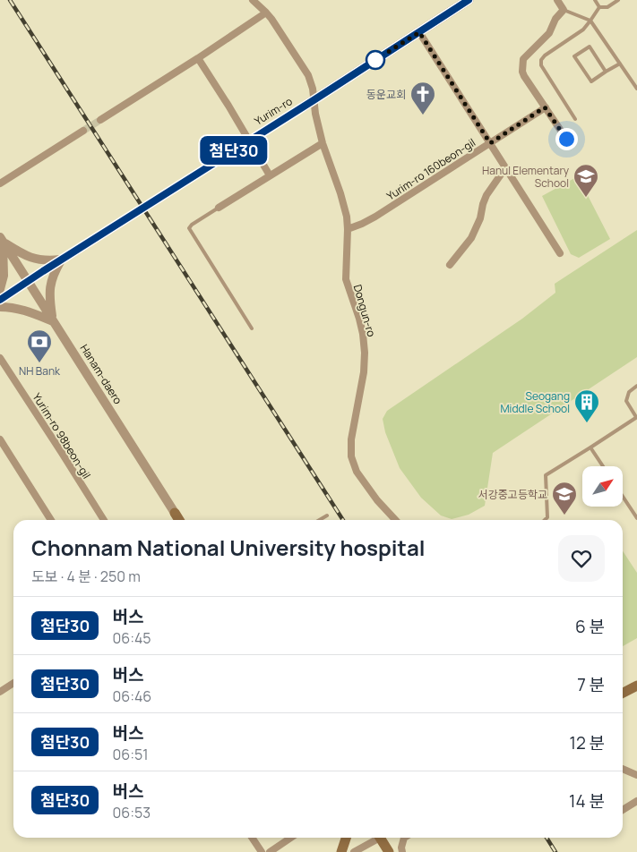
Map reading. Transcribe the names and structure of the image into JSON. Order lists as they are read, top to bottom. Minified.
{"streets":{"main road":["Yurim-ro","Hanam-daero"],"street":["Yurim-ro 160beon-gil","Dongun-ro","Yurim-ro 98beon-gil"]},"crossings":[["Yurim-ro","Dongun-ro"],["Yurim-ro","Hanam-daero"],["Yurim-ro 160beon-gil","Dongun-ro"]],"places":{"church":["동운교회"],"school or university":["Hanul Elementary School","서강중고등학교"],"bank":["NH Bank"],"building":["Seogang Middle School"]},"lines":["bus line 첨단30"],"north":"top right","page":{"on_map":"첨단30","heading":["Chonnam National University hospital","도보 · 4 분 · 250 m"],"list":[{"mark":"첨단30","name":"버스","note":"06:45","value":"6 분"},{"mark":"첨단30","name":"버스","note":"06:46","value":"7 분"},{"mark":"첨단30","name":"버스","note":"06:51","value":"12 분"},{"mark":"첨단30","name":"버스","note":"06:53","value":"14 분"}]}}
